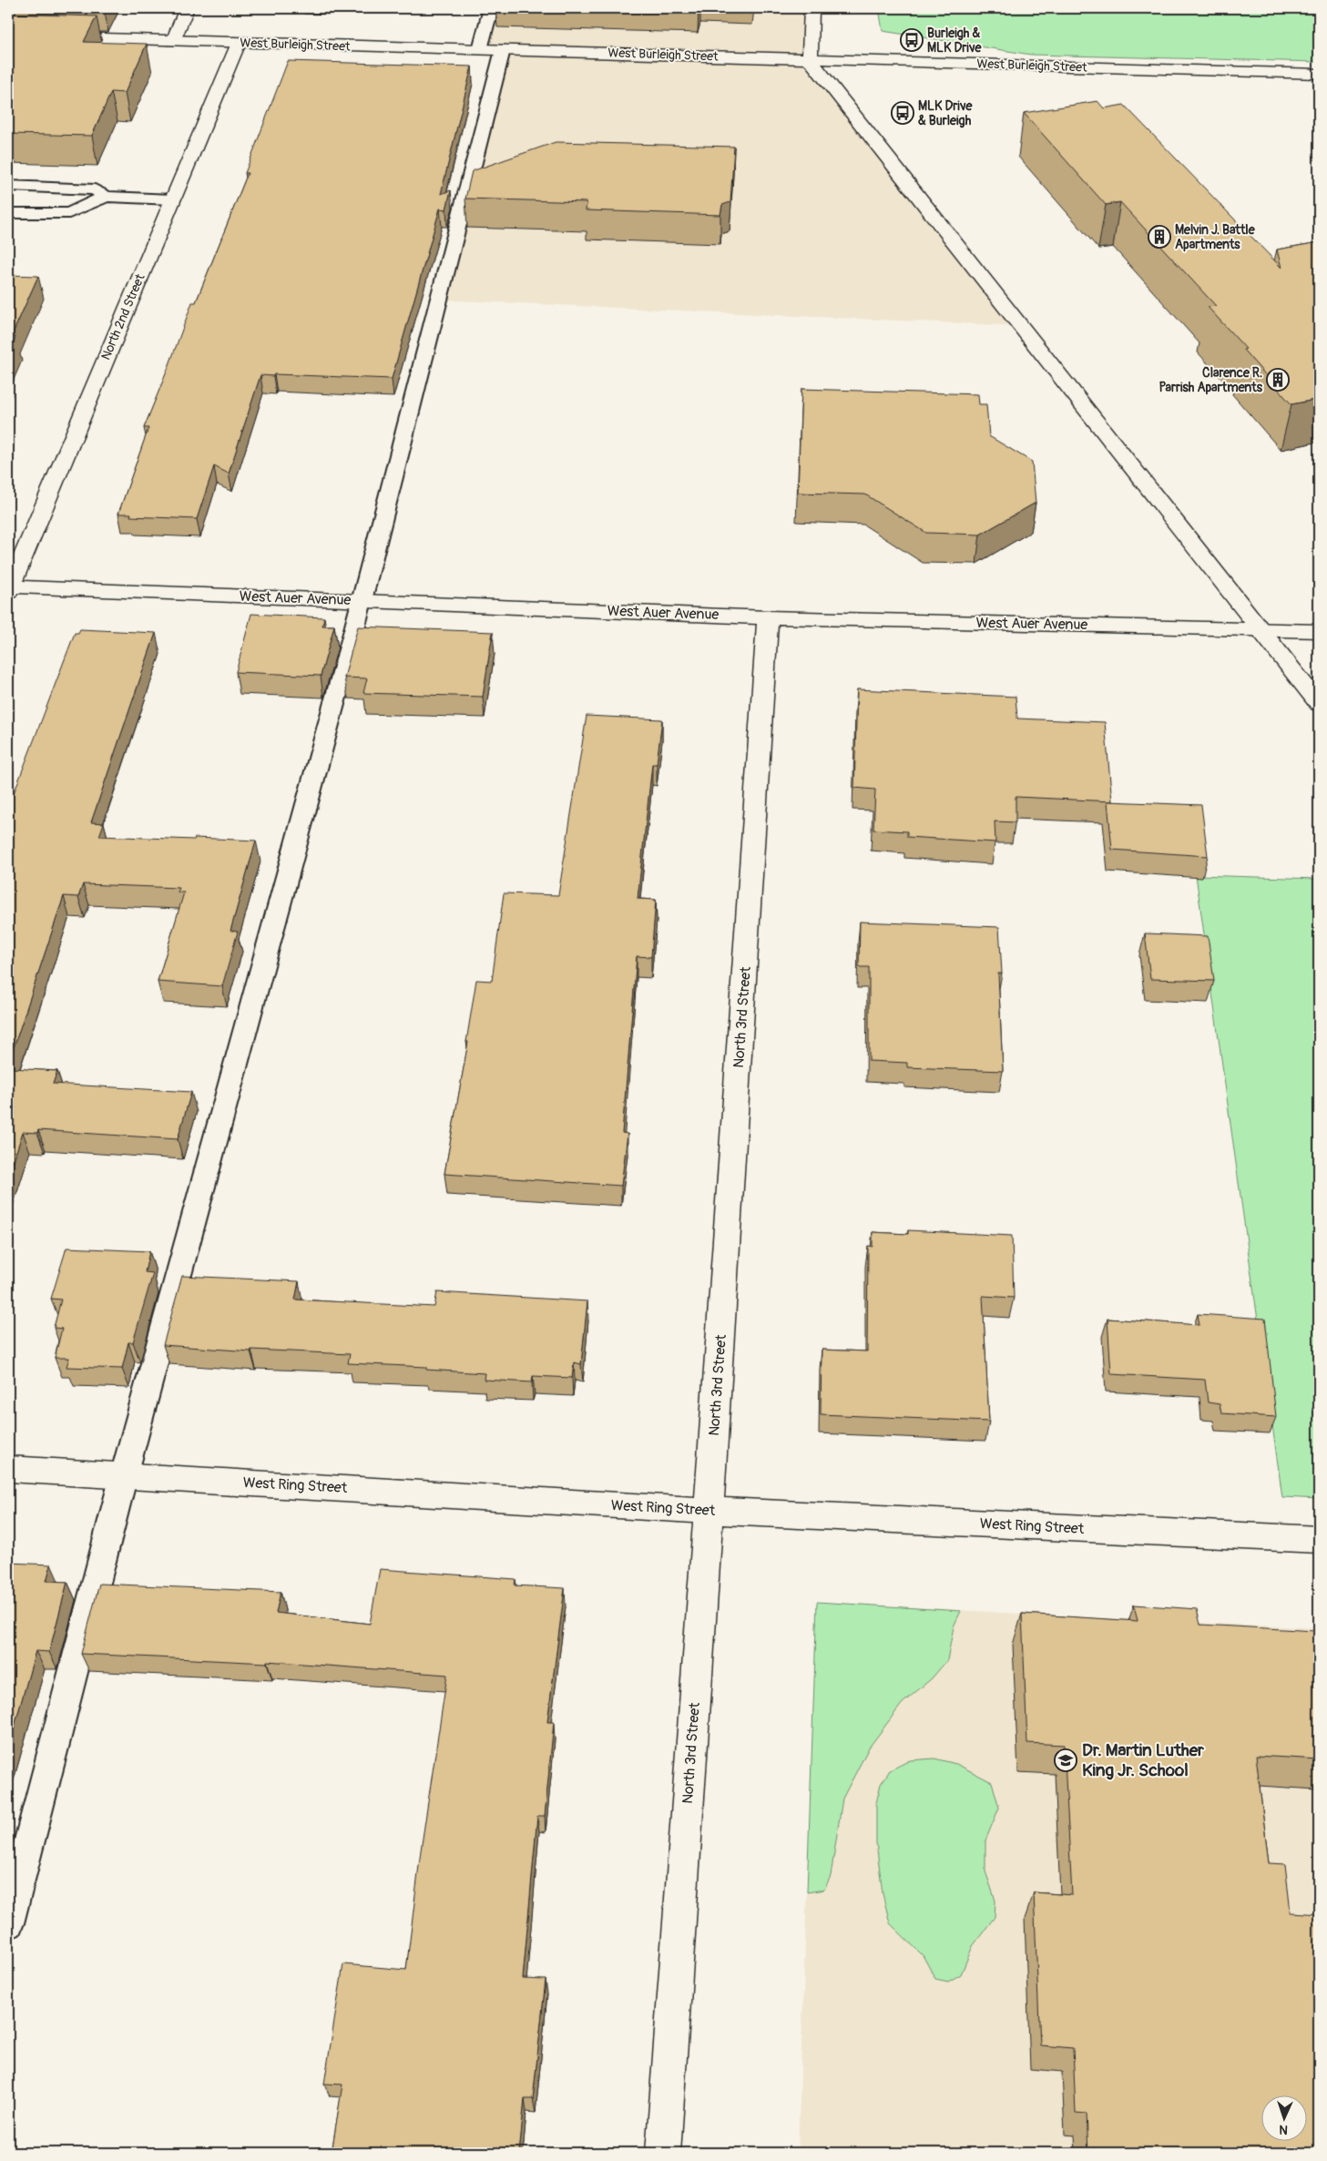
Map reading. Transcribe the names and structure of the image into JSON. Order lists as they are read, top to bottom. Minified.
{"streets":{"street":["West Burleigh Street","North 2nd Street","West Auer Avenue","North 3rd Street","West Ring Street"]},"crossings":[["West Burleigh Street","North 2nd Street"],["North 2nd Street","West Auer Avenue"],["West Auer Avenue","North 3rd Street"],["North 3rd Street","West Ring Street"]],"places":{"bus stop":["Burleigh & MLK Drive","MLK Drive & Burleigh"],"building":["Melvin J. Battle Apartments","Clarence R. Parrish Apartments"],"school or university":["Dr. Martin Luther King Jr. School"]},"north":"bottom"}
